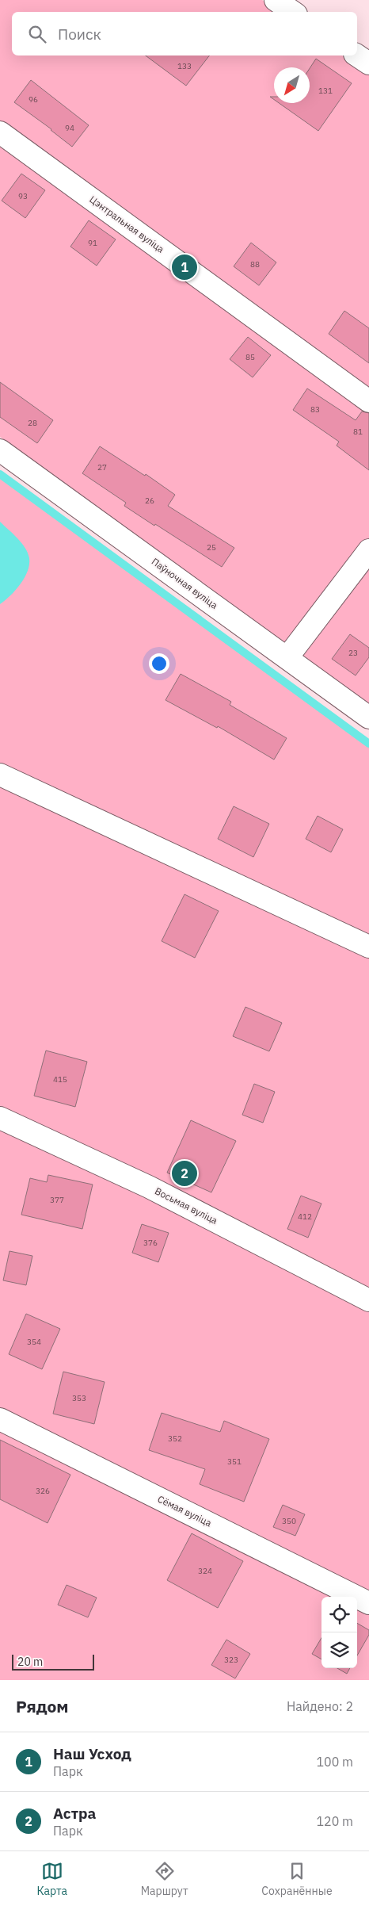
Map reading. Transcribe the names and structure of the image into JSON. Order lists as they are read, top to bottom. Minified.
{"streets":{"lane":["Цэнтральная вуліца","Паўночная вуліца","Восьмая вуліца","Сёмая вуліца"]},"house_numbers":["133","131","96","94","93","91","88","85","83","28","81","27","26","25","23","415","377","412","376","354","353","352","351","326","350","324","323"],"scale_bar":"20 m","north":"bottom left","page":{"search":"Поиск","pins":["1","2"],"scale":"20 m","heading":["Рядом","Найдено: 2"],"list":[{"mark":"1","name":"Наш Усход","note":"Парк","value":"100 m"},{"mark":"2","name":"Астра","note":"Парк","value":"120 m"}],"nav":["Карта","Маршрут","Сохранённые"]}}
